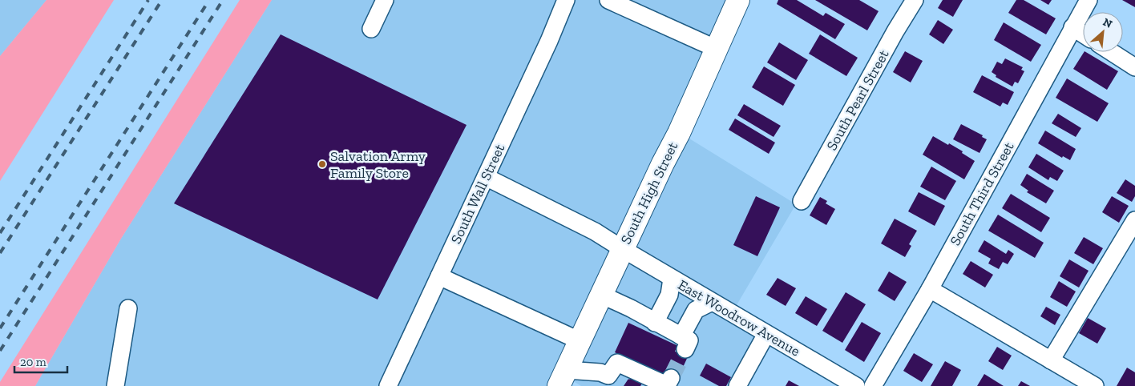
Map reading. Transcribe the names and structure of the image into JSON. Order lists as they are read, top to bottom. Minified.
{"streets":{"main road":["South High Street"],"street":["South Pearl Street","South Wall Street","South Third Street","East Woodrow Avenue"]},"crossings":[["South High Street","East Woodrow Avenue"],["South Wall Street","East Woodrow Avenue"]],"places":["Salvation Army Family Store"],"scale_bar":"20 m","north":"top right"}
